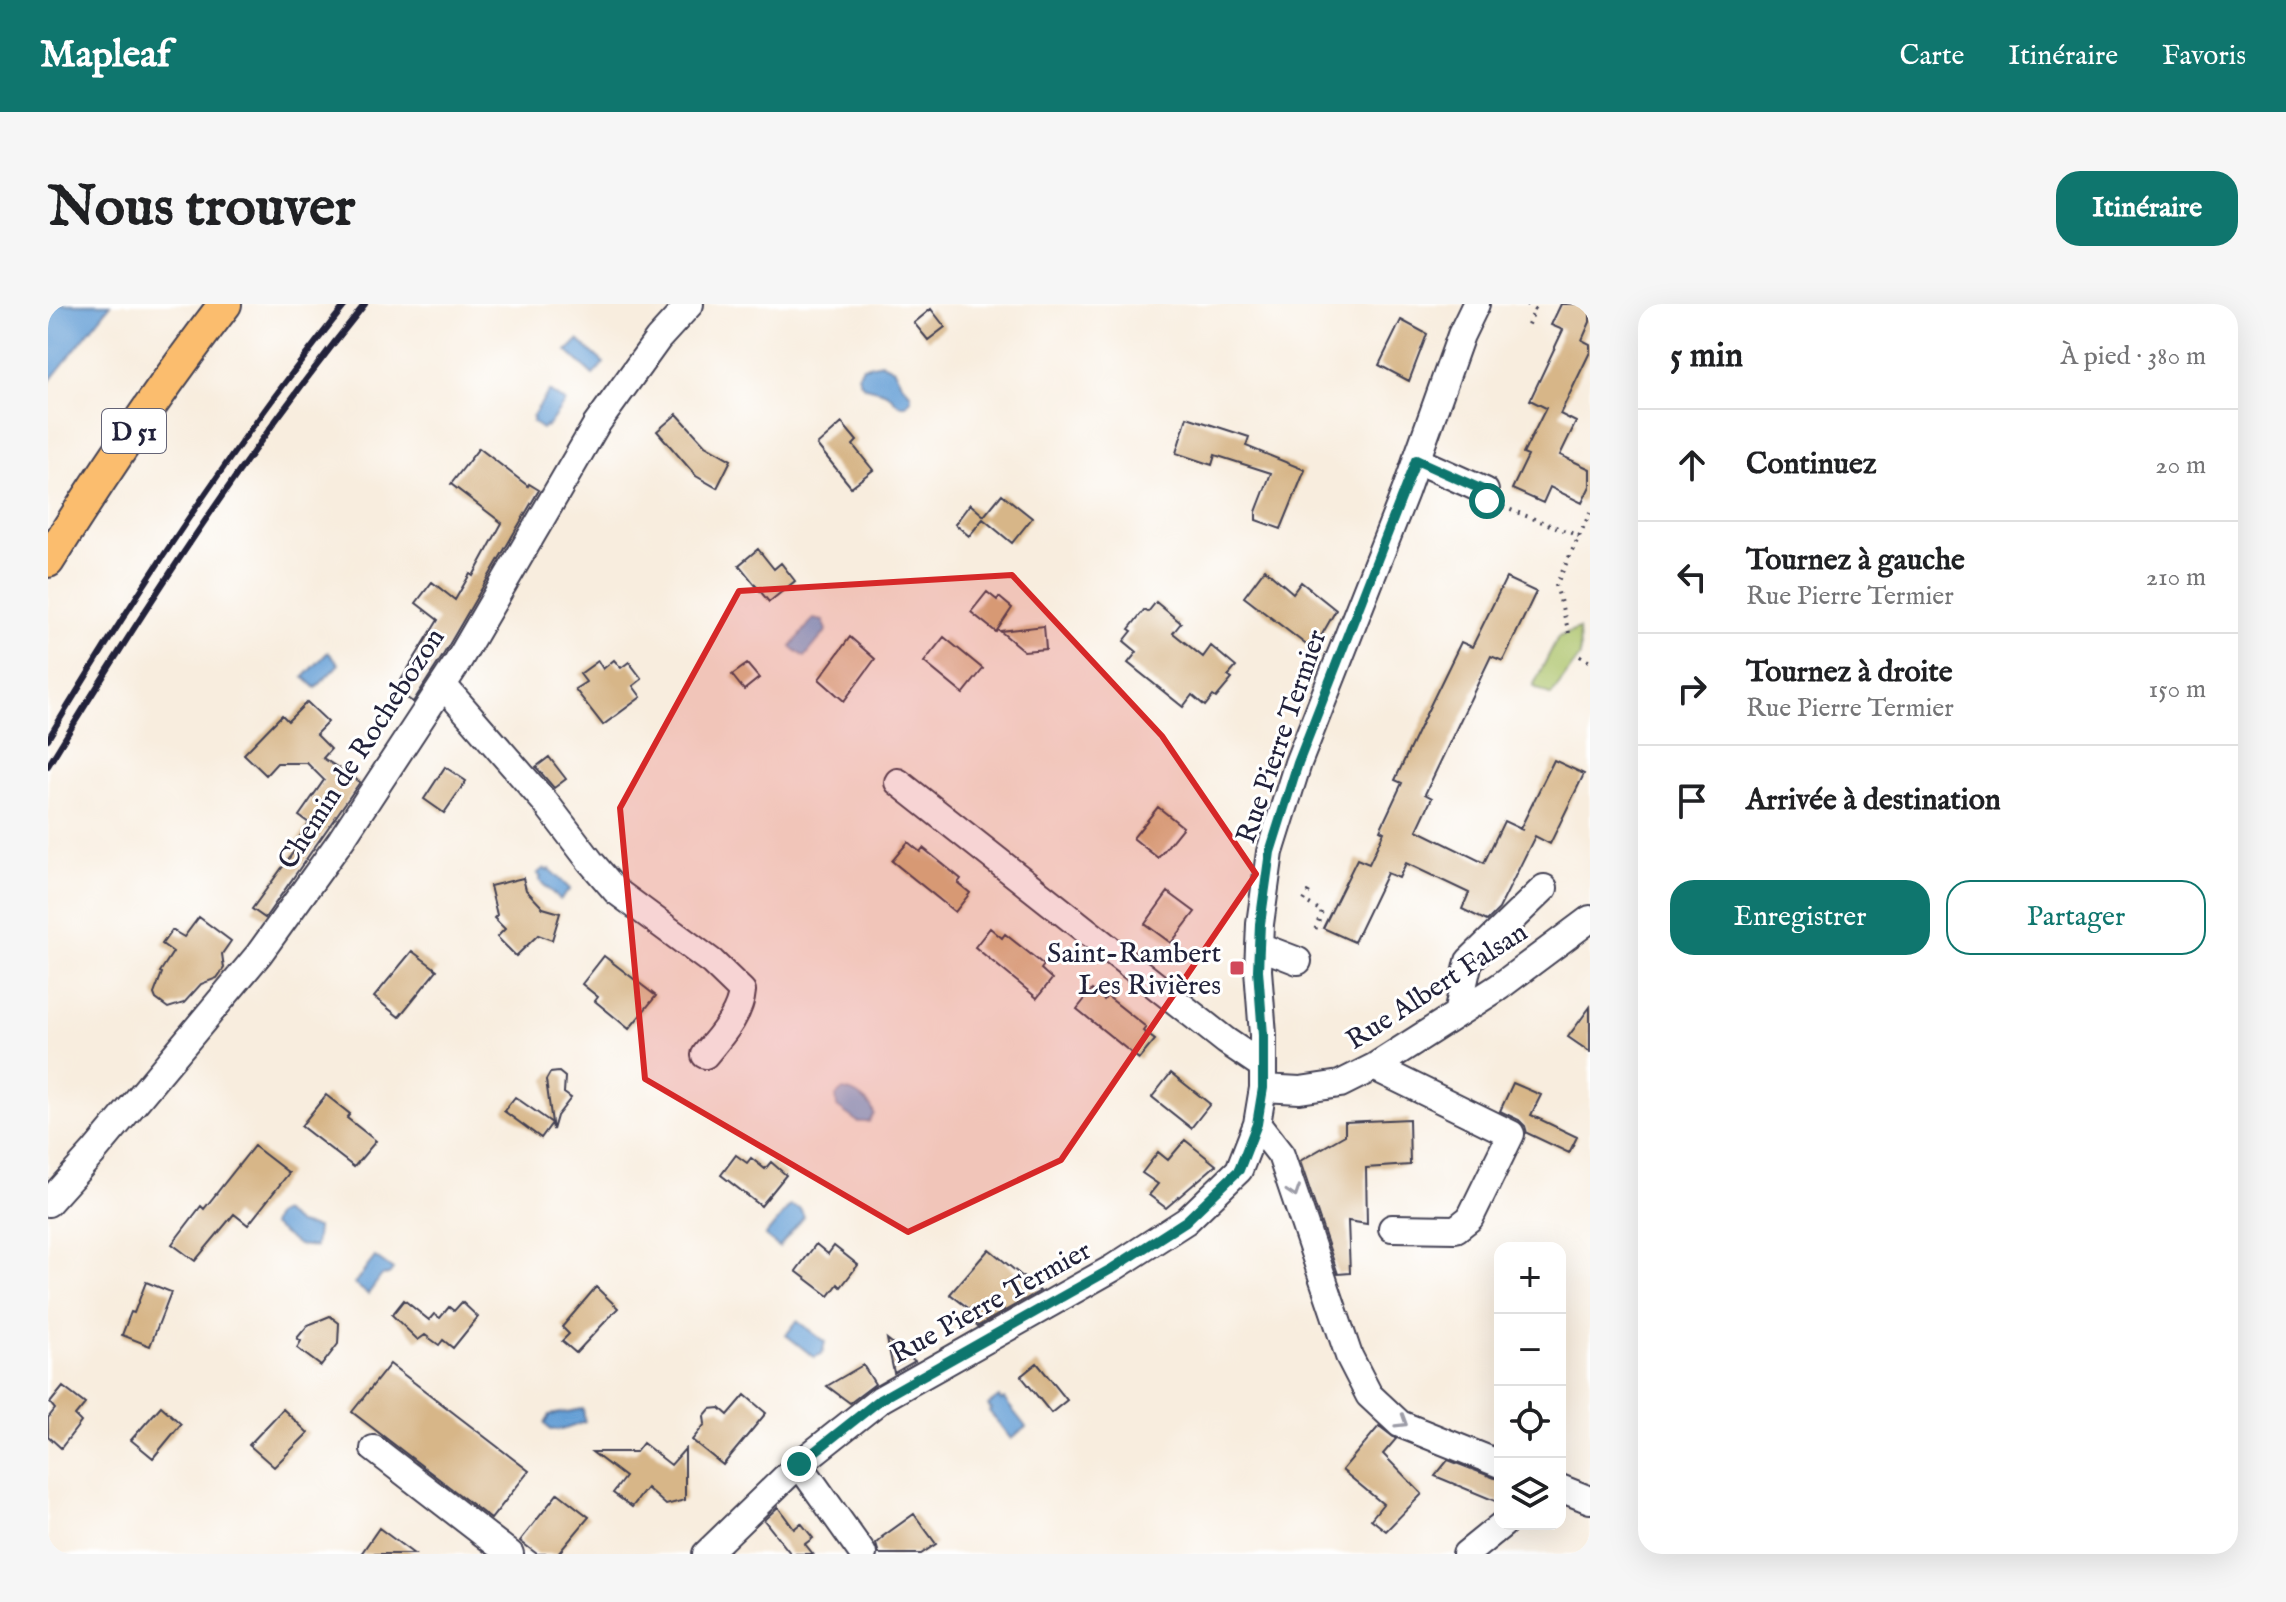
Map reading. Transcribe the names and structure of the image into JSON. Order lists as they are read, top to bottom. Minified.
{"streets":{"main road":["D 51"],"street":["Rue Pierre Termier","Chemin de Rochebozon","Rue Albert Falsan"]},"crossings":[["Rue Pierre Termier","Rue Albert Falsan"]],"places":{"transit":["Saint-Rambert Les Rivières"]},"page":{"header":"Mapleaf","nav":["Carte","Itinéraire","Favoris"],"buttons":["Itinéraire",["Enregistrer","Partager"]],"title":"Nous trouver","heading":["5 min","À pied · 380 m"],"list":[["Continuez","20 m"],["Tournez à gauche","Rue Pierre Termier","210 m"],["Tournez à droite","Rue Pierre Termier","150 m"],"Arrivée à destination"],"map_buttons":["+","−"]}}
